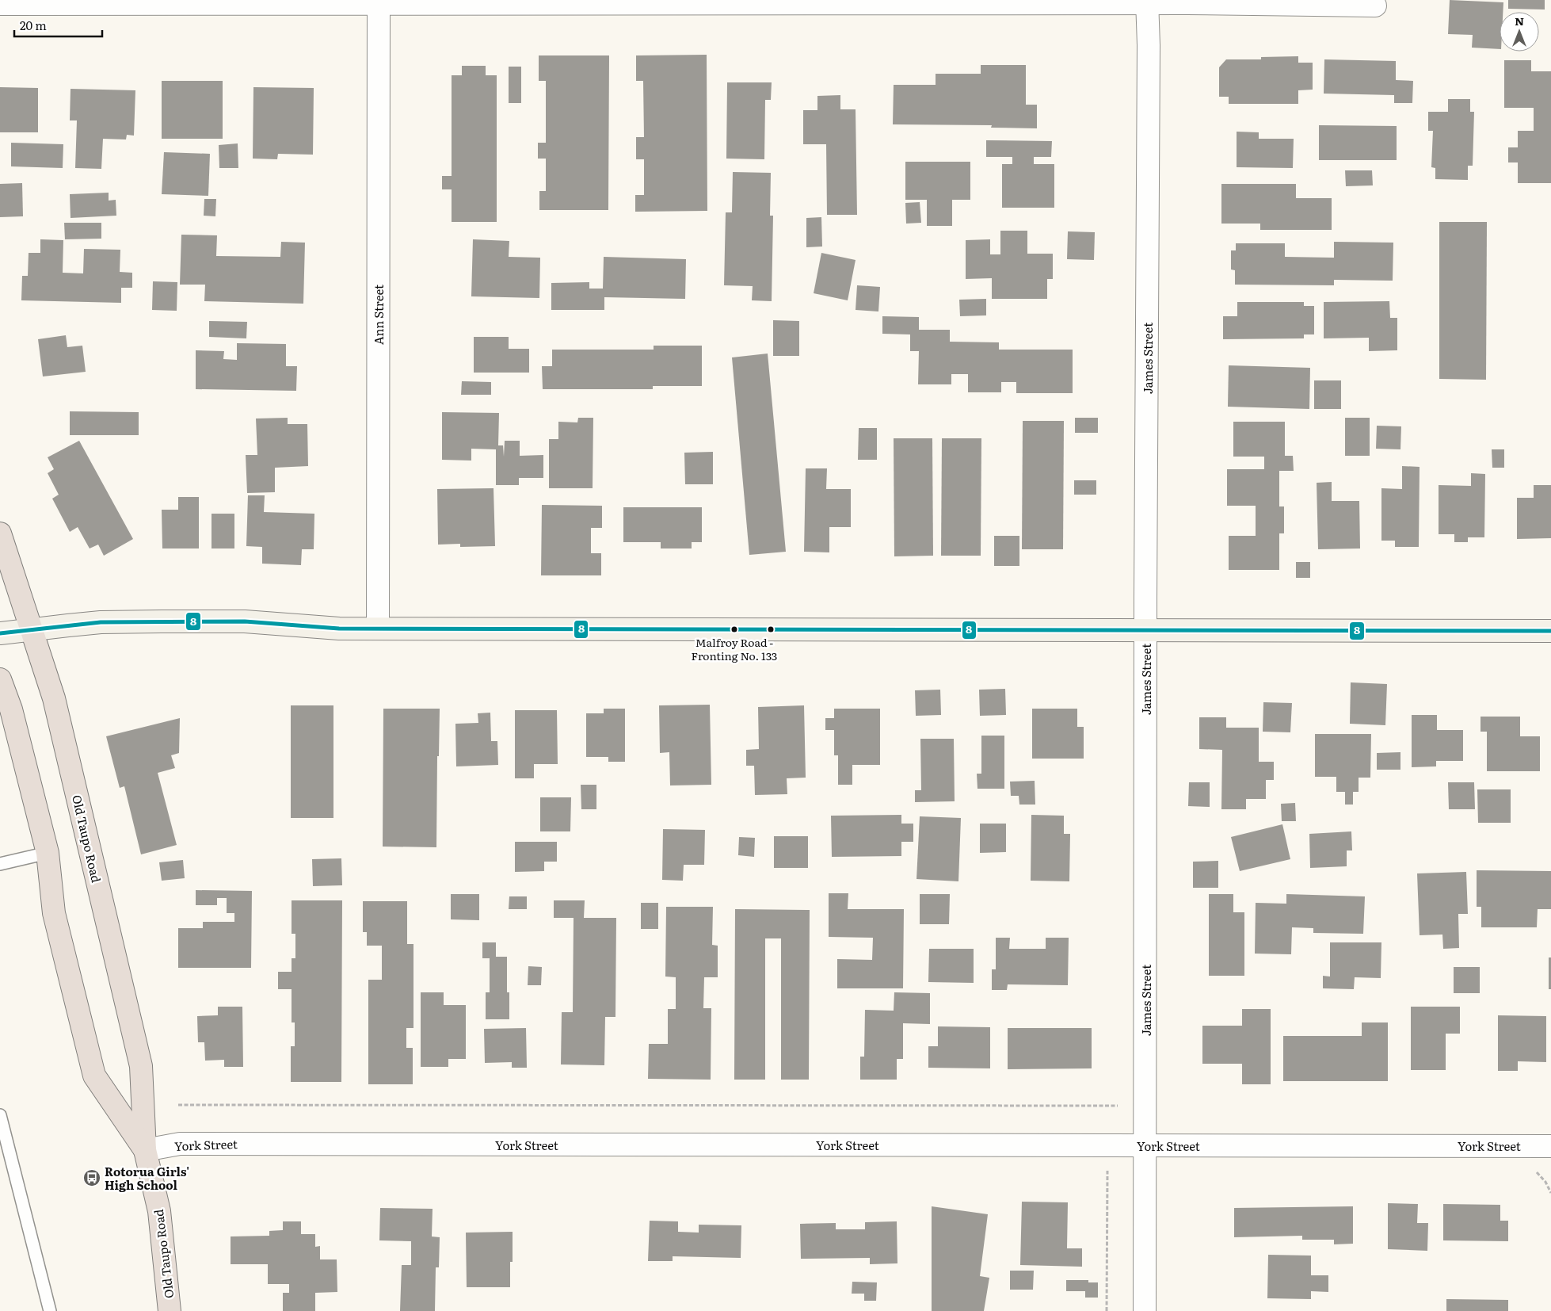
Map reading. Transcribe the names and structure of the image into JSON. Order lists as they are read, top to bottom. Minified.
{"streets":{"highway":["Old Taupo Road"],"street":["Ann Street","James Street","York Street"]},"crossings":[["James Street","York Street"],["Old Taupo Road","York Street"]],"places":{"other":["Malfroy Road - Fronting No. 133"],"bus stop":["Rotorua Girls' High School"]},"lines":["transit line 8"],"scale_bar":"20 m","north":"top"}
